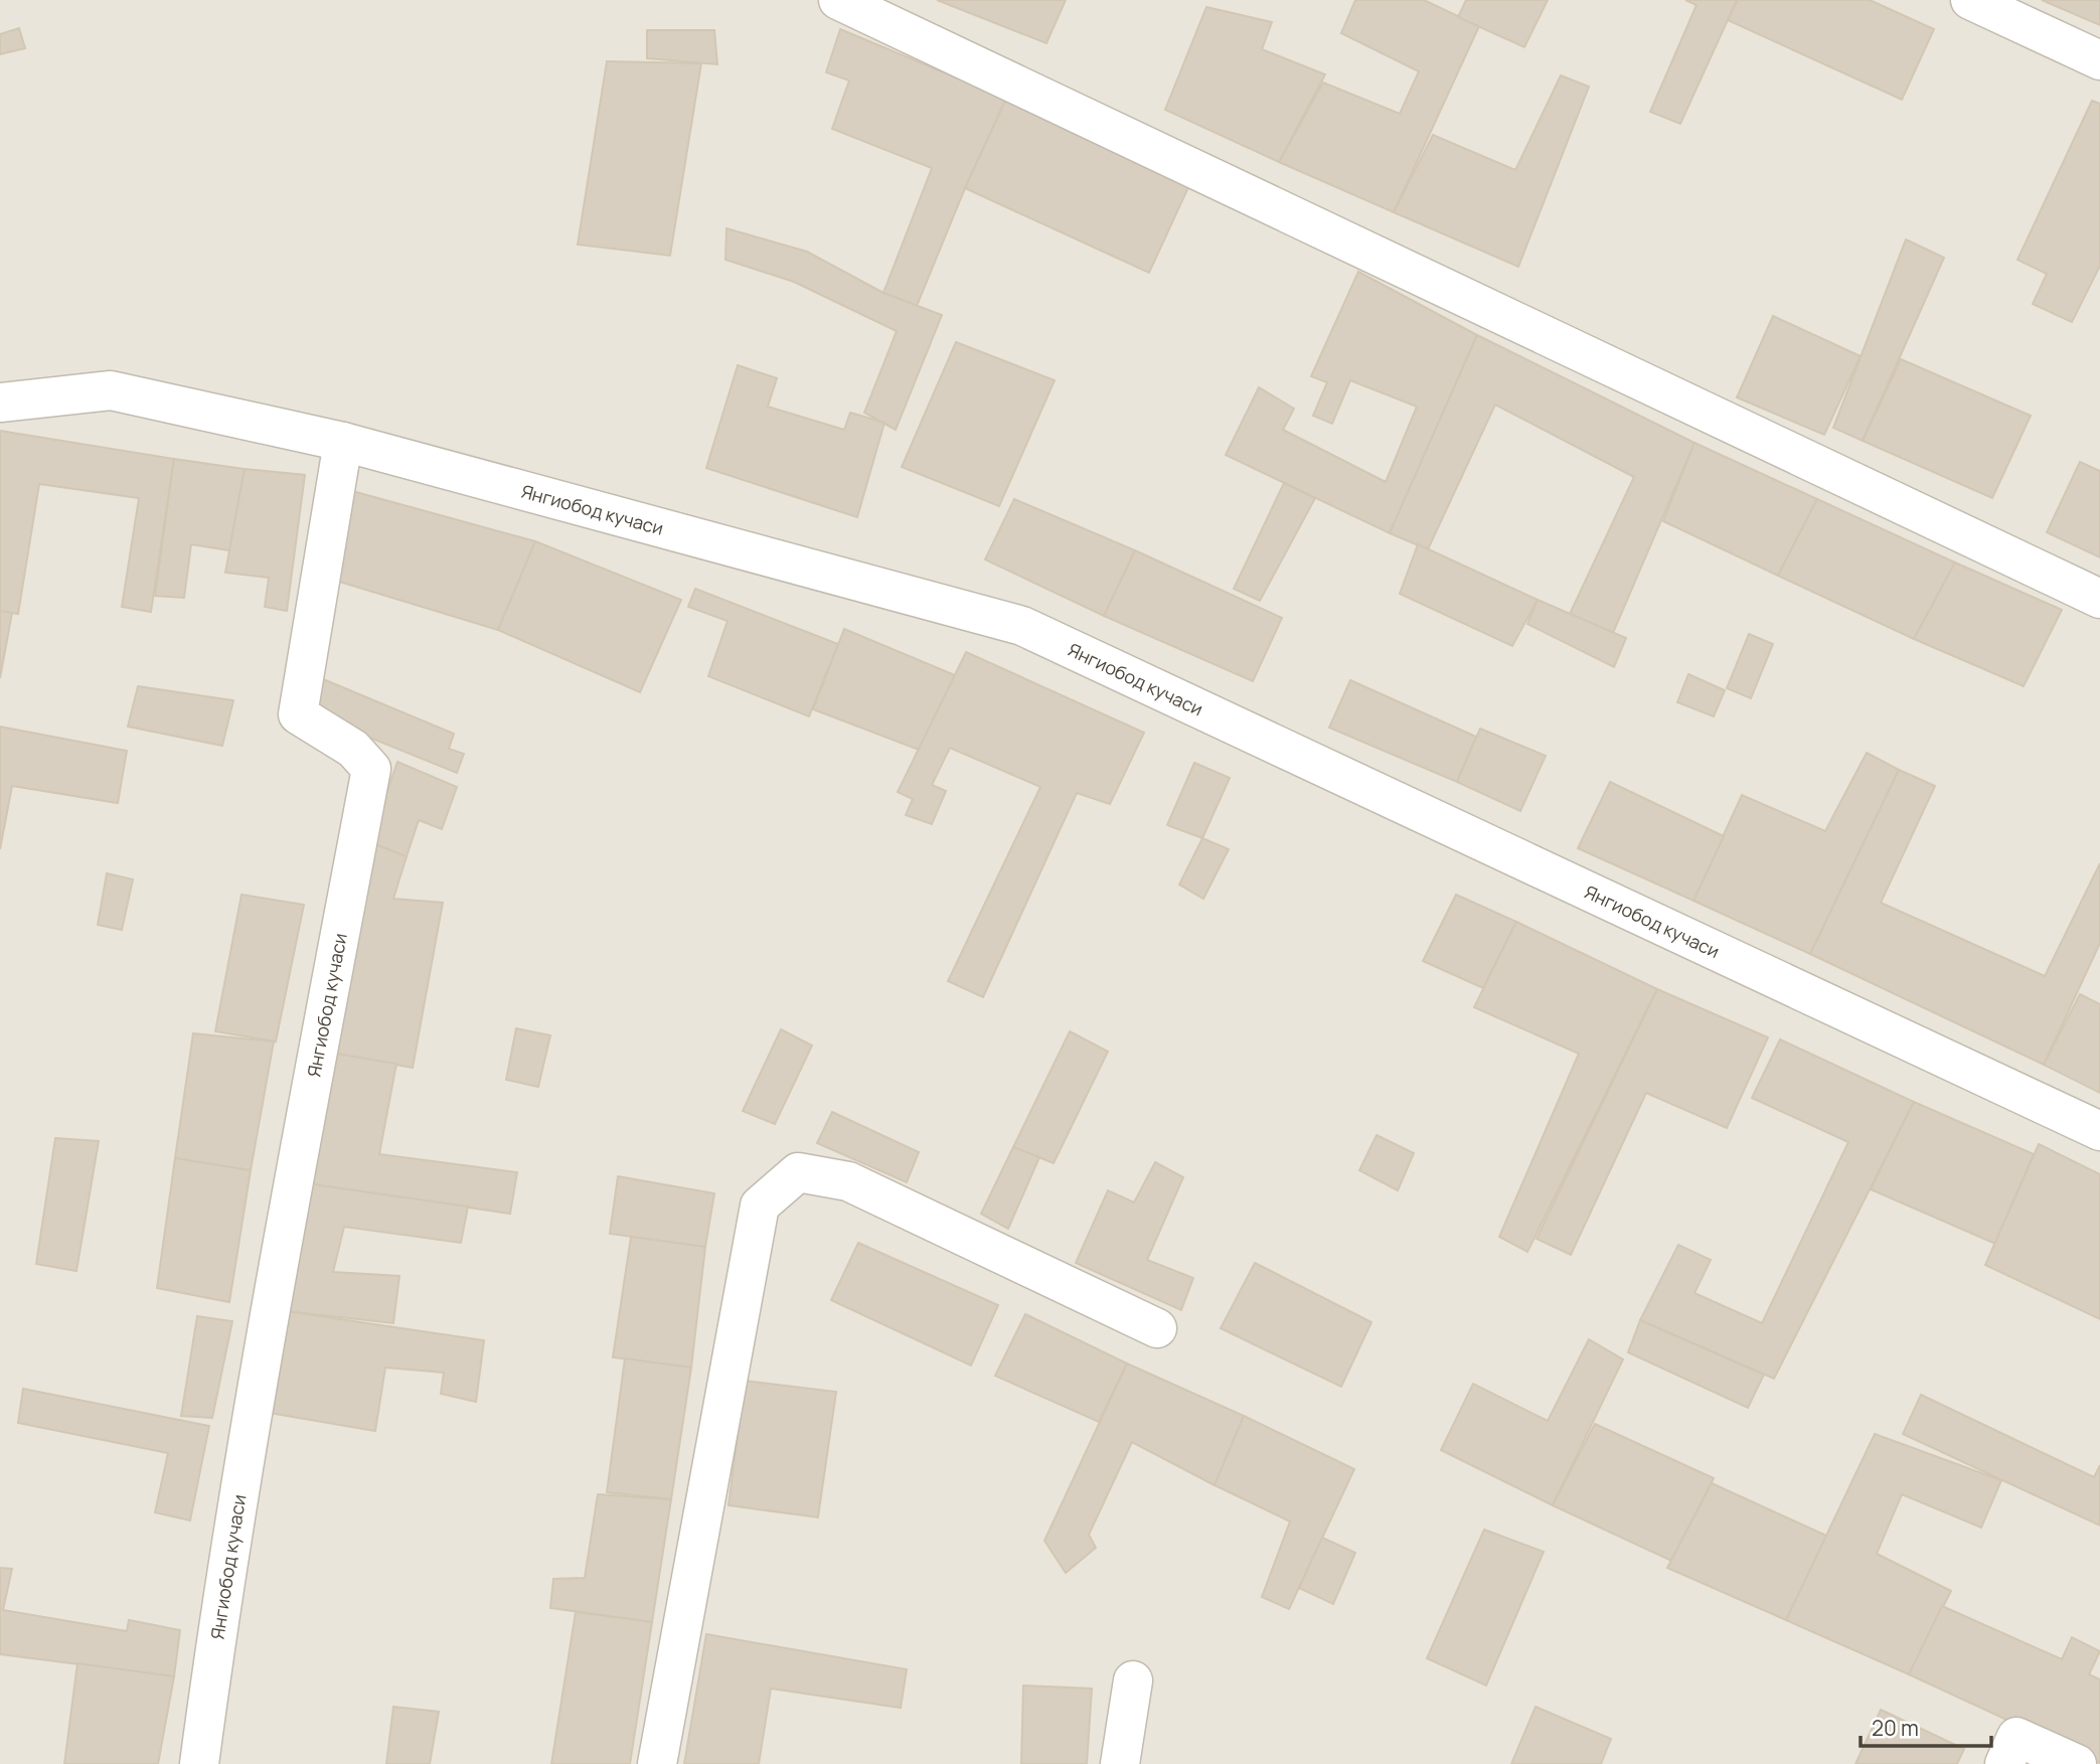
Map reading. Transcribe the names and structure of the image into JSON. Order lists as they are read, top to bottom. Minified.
{"streets":{"street":["Янгиобод кучаси"]},"scale_bar":"20 m"}
